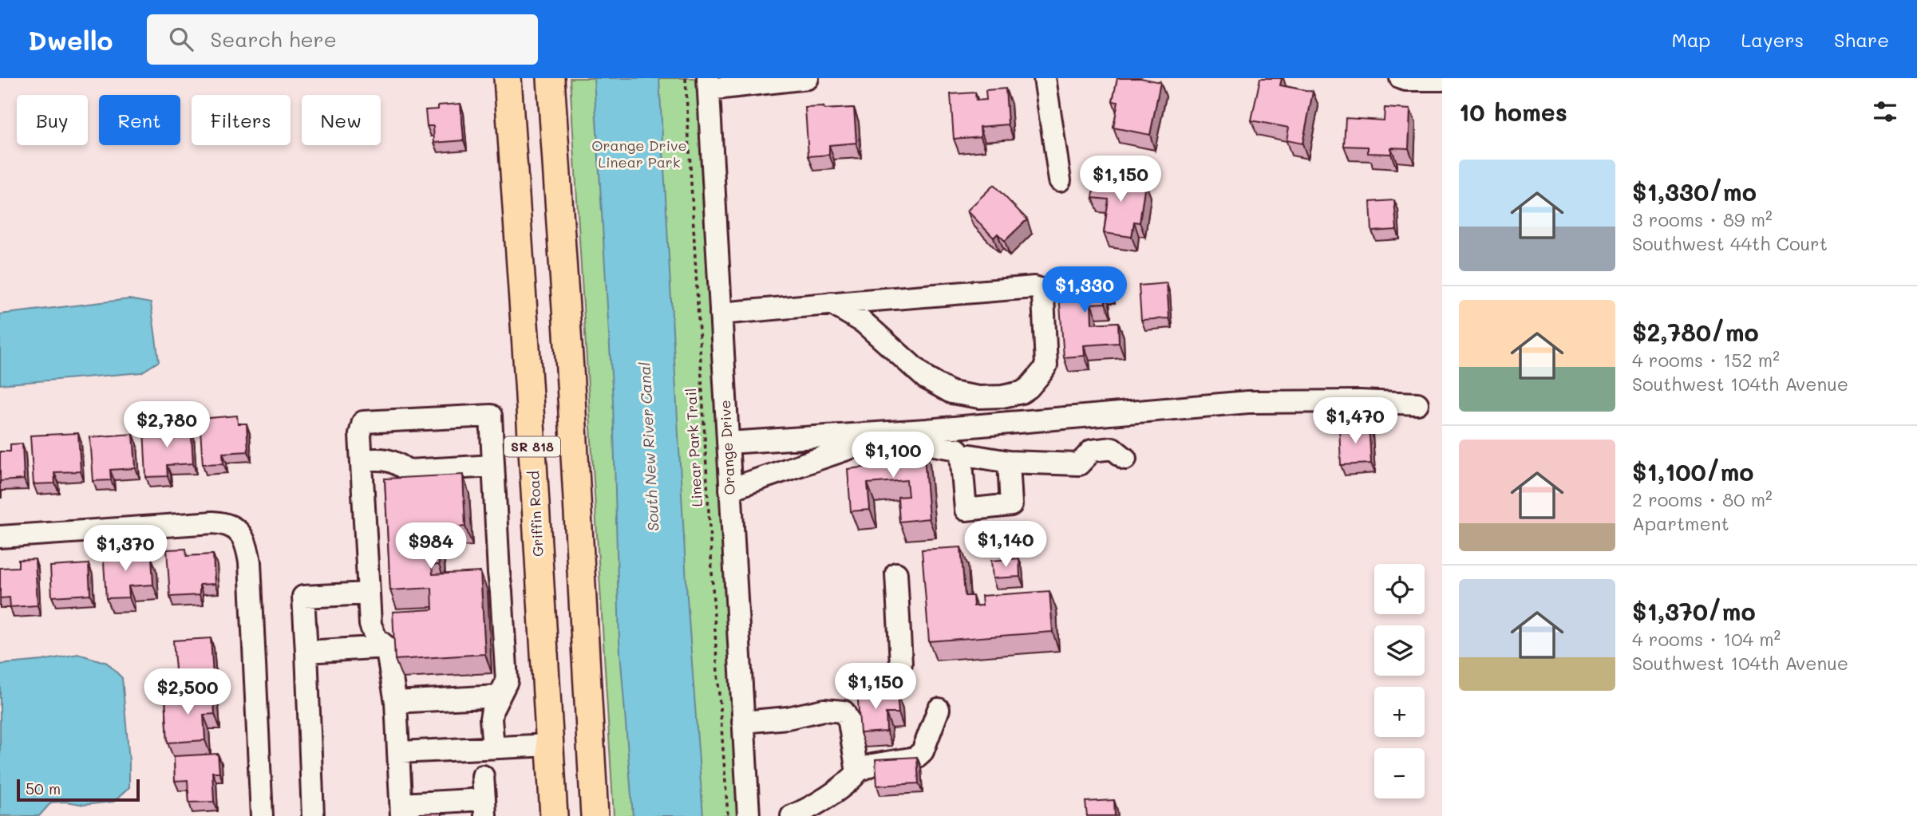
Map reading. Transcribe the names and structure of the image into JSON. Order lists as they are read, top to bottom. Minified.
{"streets":{"main road":["SR 818","Griffin Road"],"street":["Orange Drive"],"path":["Linear Park Trail"]},"water":["South New River Canal"],"parks":["Orange Drive Linear Park"],"scale_bar":"50 m","page":{"header":"Dwello","search":"Search here","nav":["Map","Layers","Share"],"heading":"10 homes","chip":["Buy","Rent","Filters","New"],"list":[{"name":"$1,330/mo","note":"3 rooms · 89 m² · Southwest 44th Court"},{"name":"$2,780/mo","note":"4 rooms · 152 m² · Southwest 104th Avenue"},{"name":"$1,100/mo","note":"2 rooms · 80 m² · Apartment"},{"name":"$1,370/mo","note":"4 rooms · 104 m² · Southwest 104th Avenue"}],"price":["$1,150","$1,330","$1,470","$2,780","$1,100","$1,140","$984","$1,370","$1,150","$2,500"],"map_buttons":["+","−"],"scale":"50 m"}}
